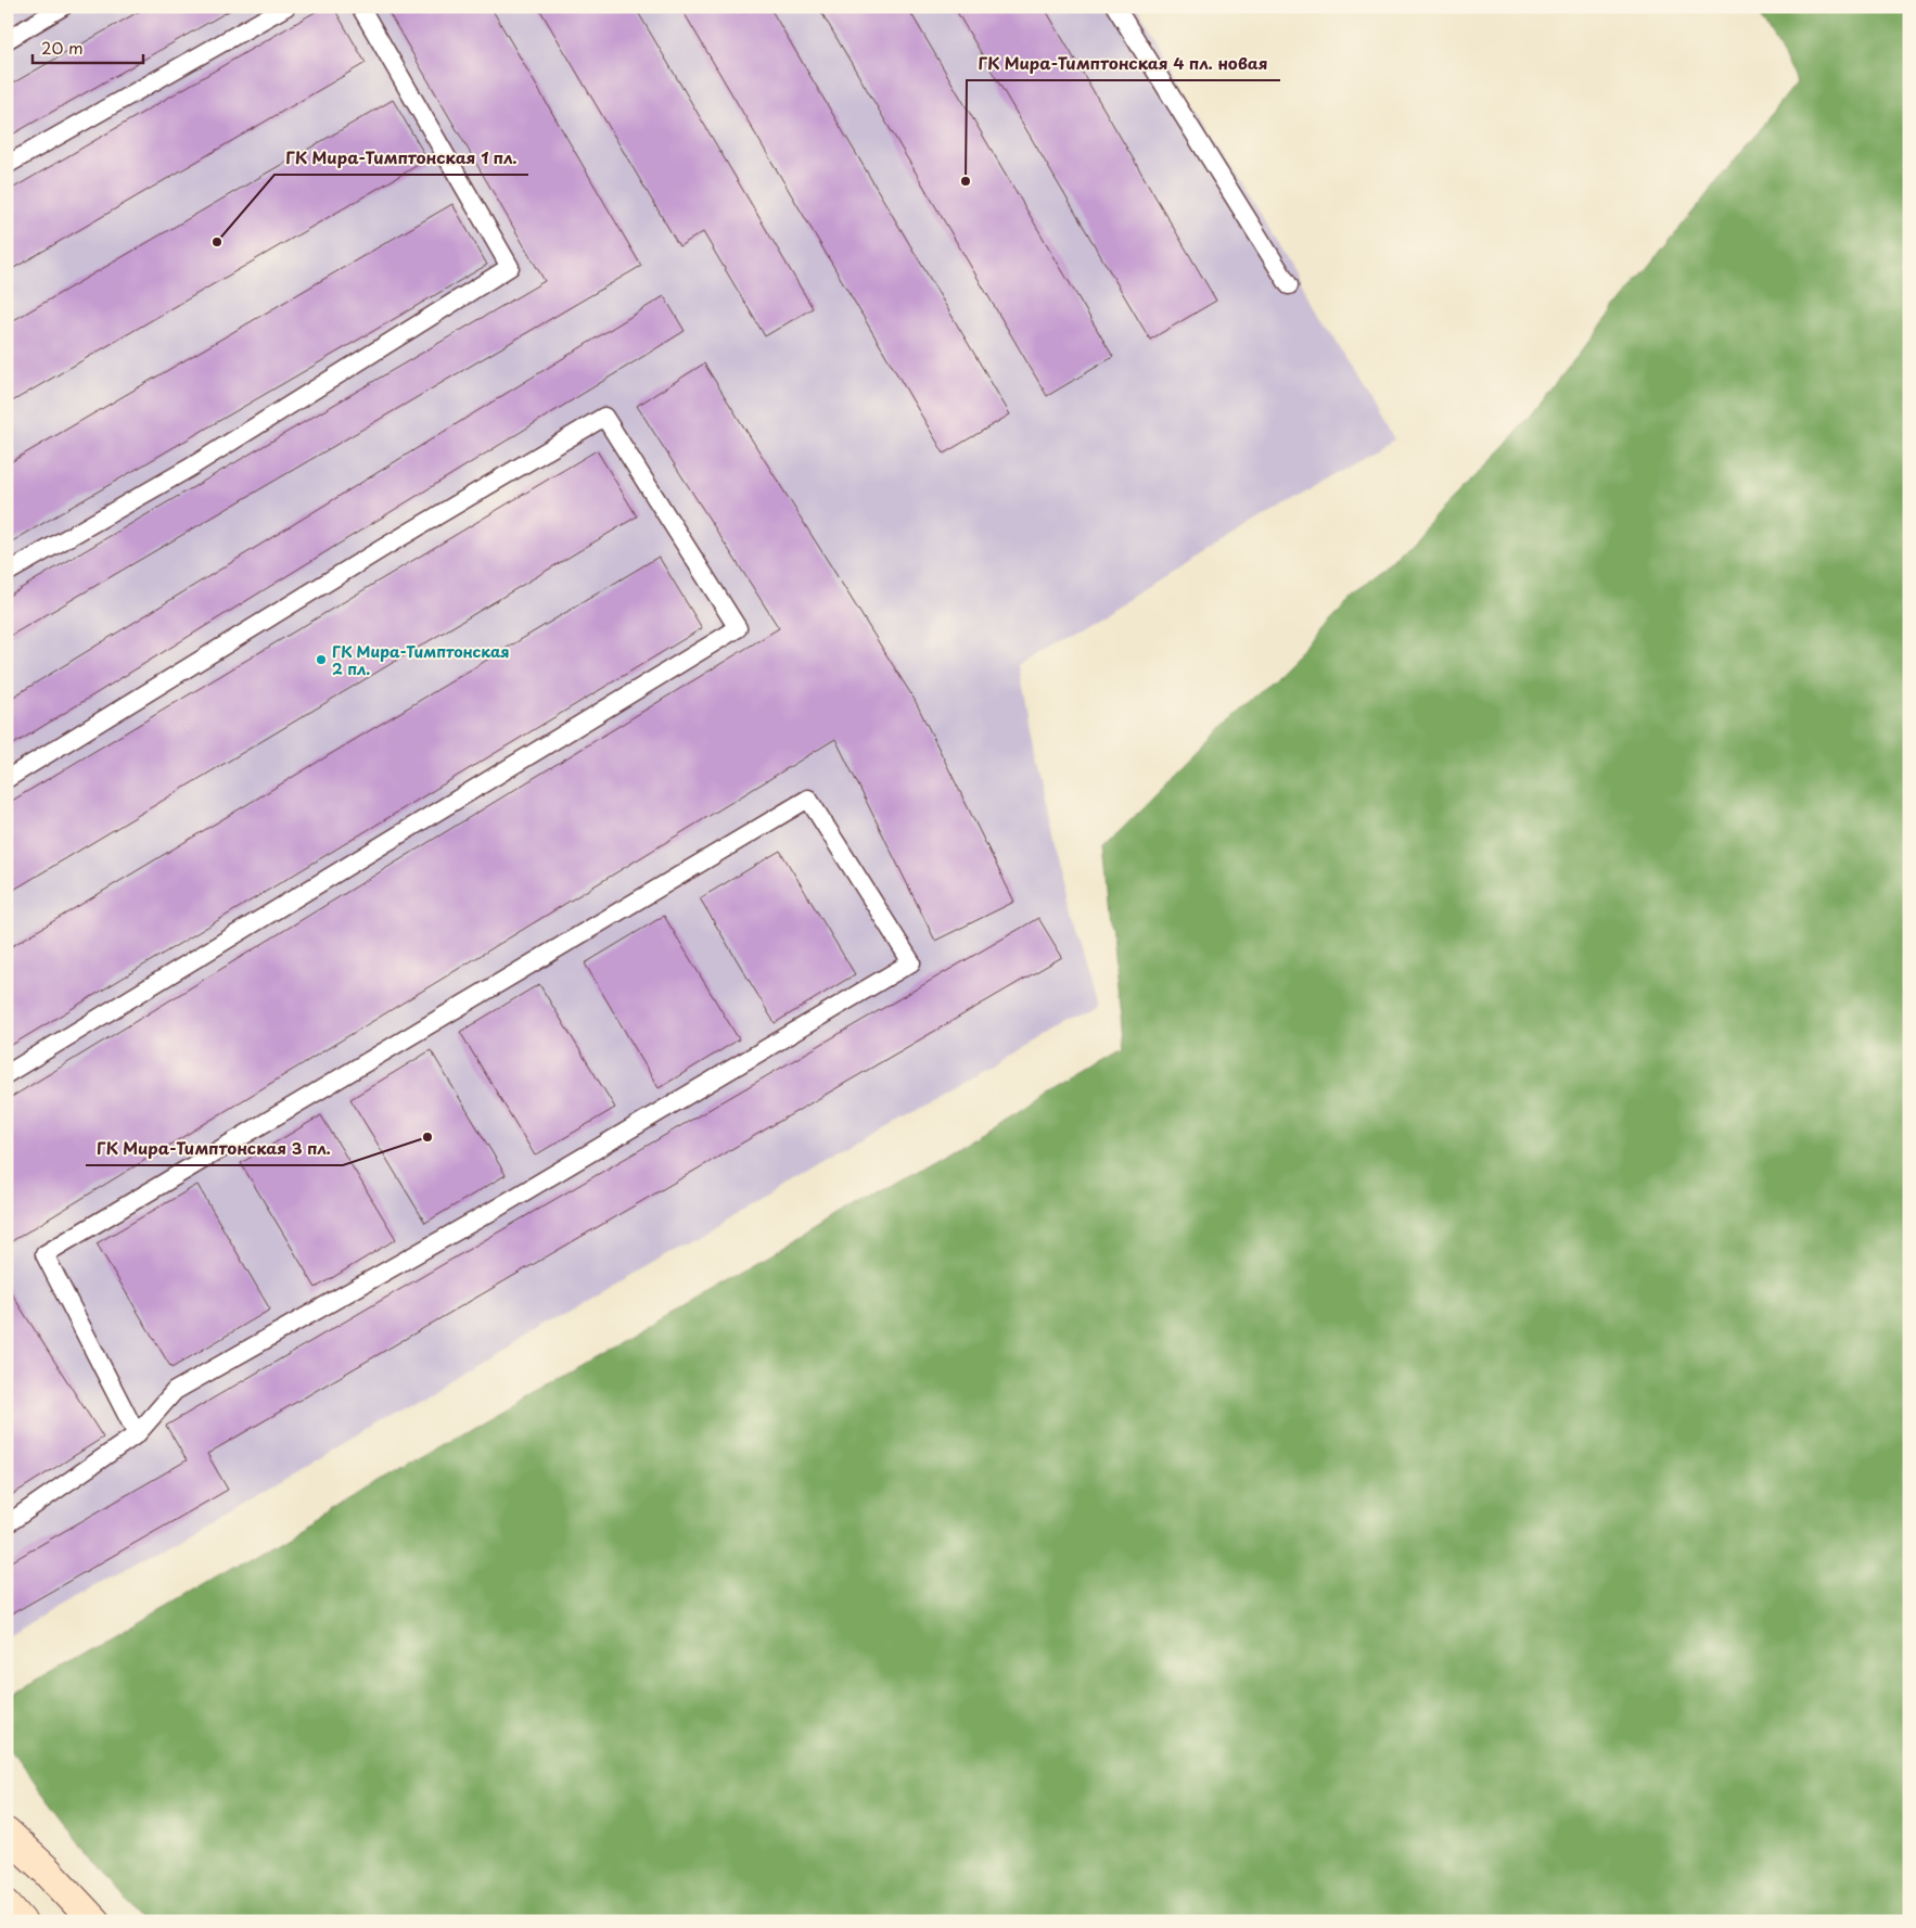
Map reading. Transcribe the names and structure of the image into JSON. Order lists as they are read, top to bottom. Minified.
{"places":["ГК Мира-Тимптонская 4 пл. новая","ГК Мира-Тимптонская 1 пл.","ГК Мира-Тимптонская 2 пл.","ГК Мира-Тимптонская 3 пл."],"scale_bar":"20 m"}
